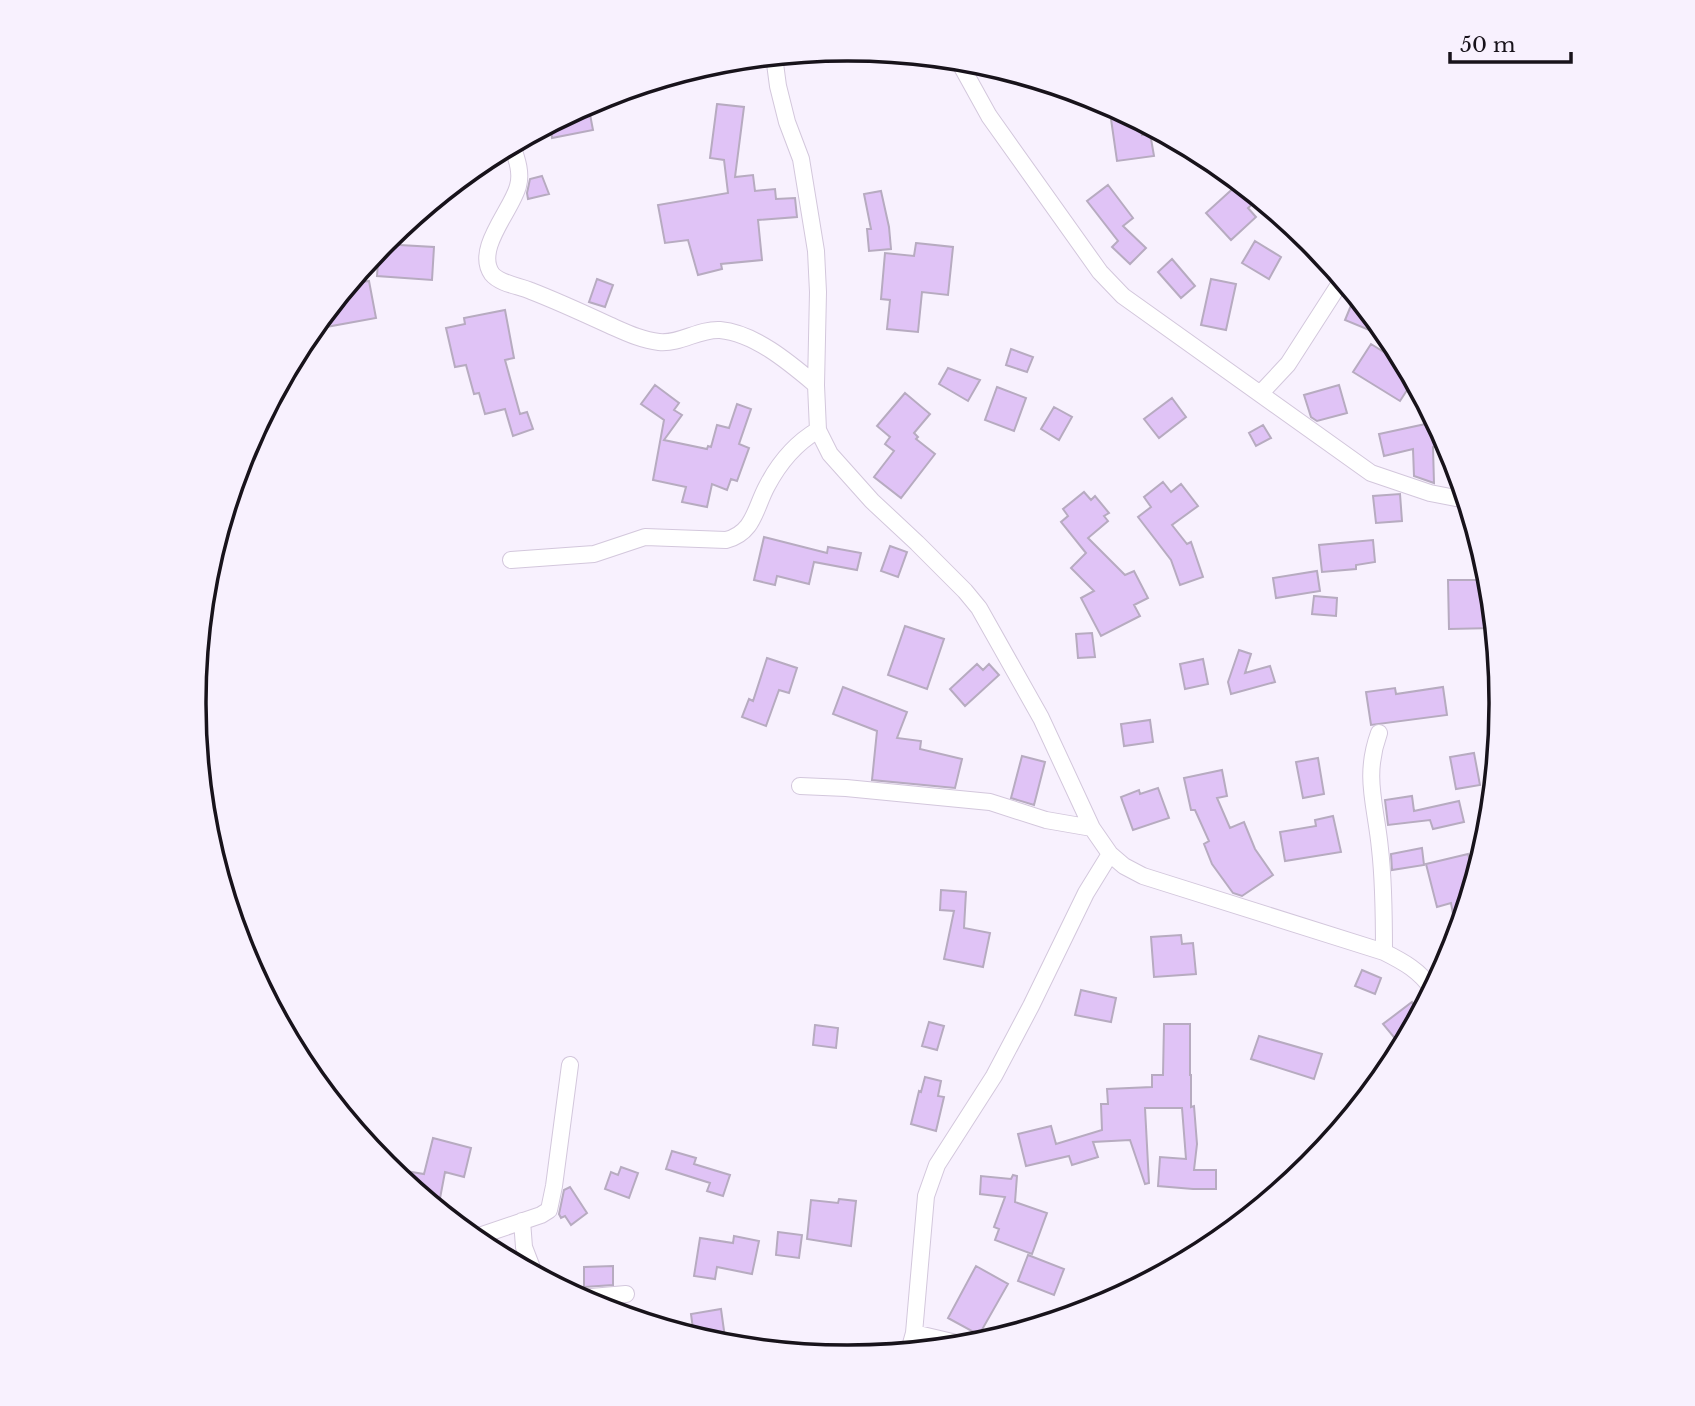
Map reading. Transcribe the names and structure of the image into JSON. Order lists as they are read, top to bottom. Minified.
{"scale_bar":"50 m"}
